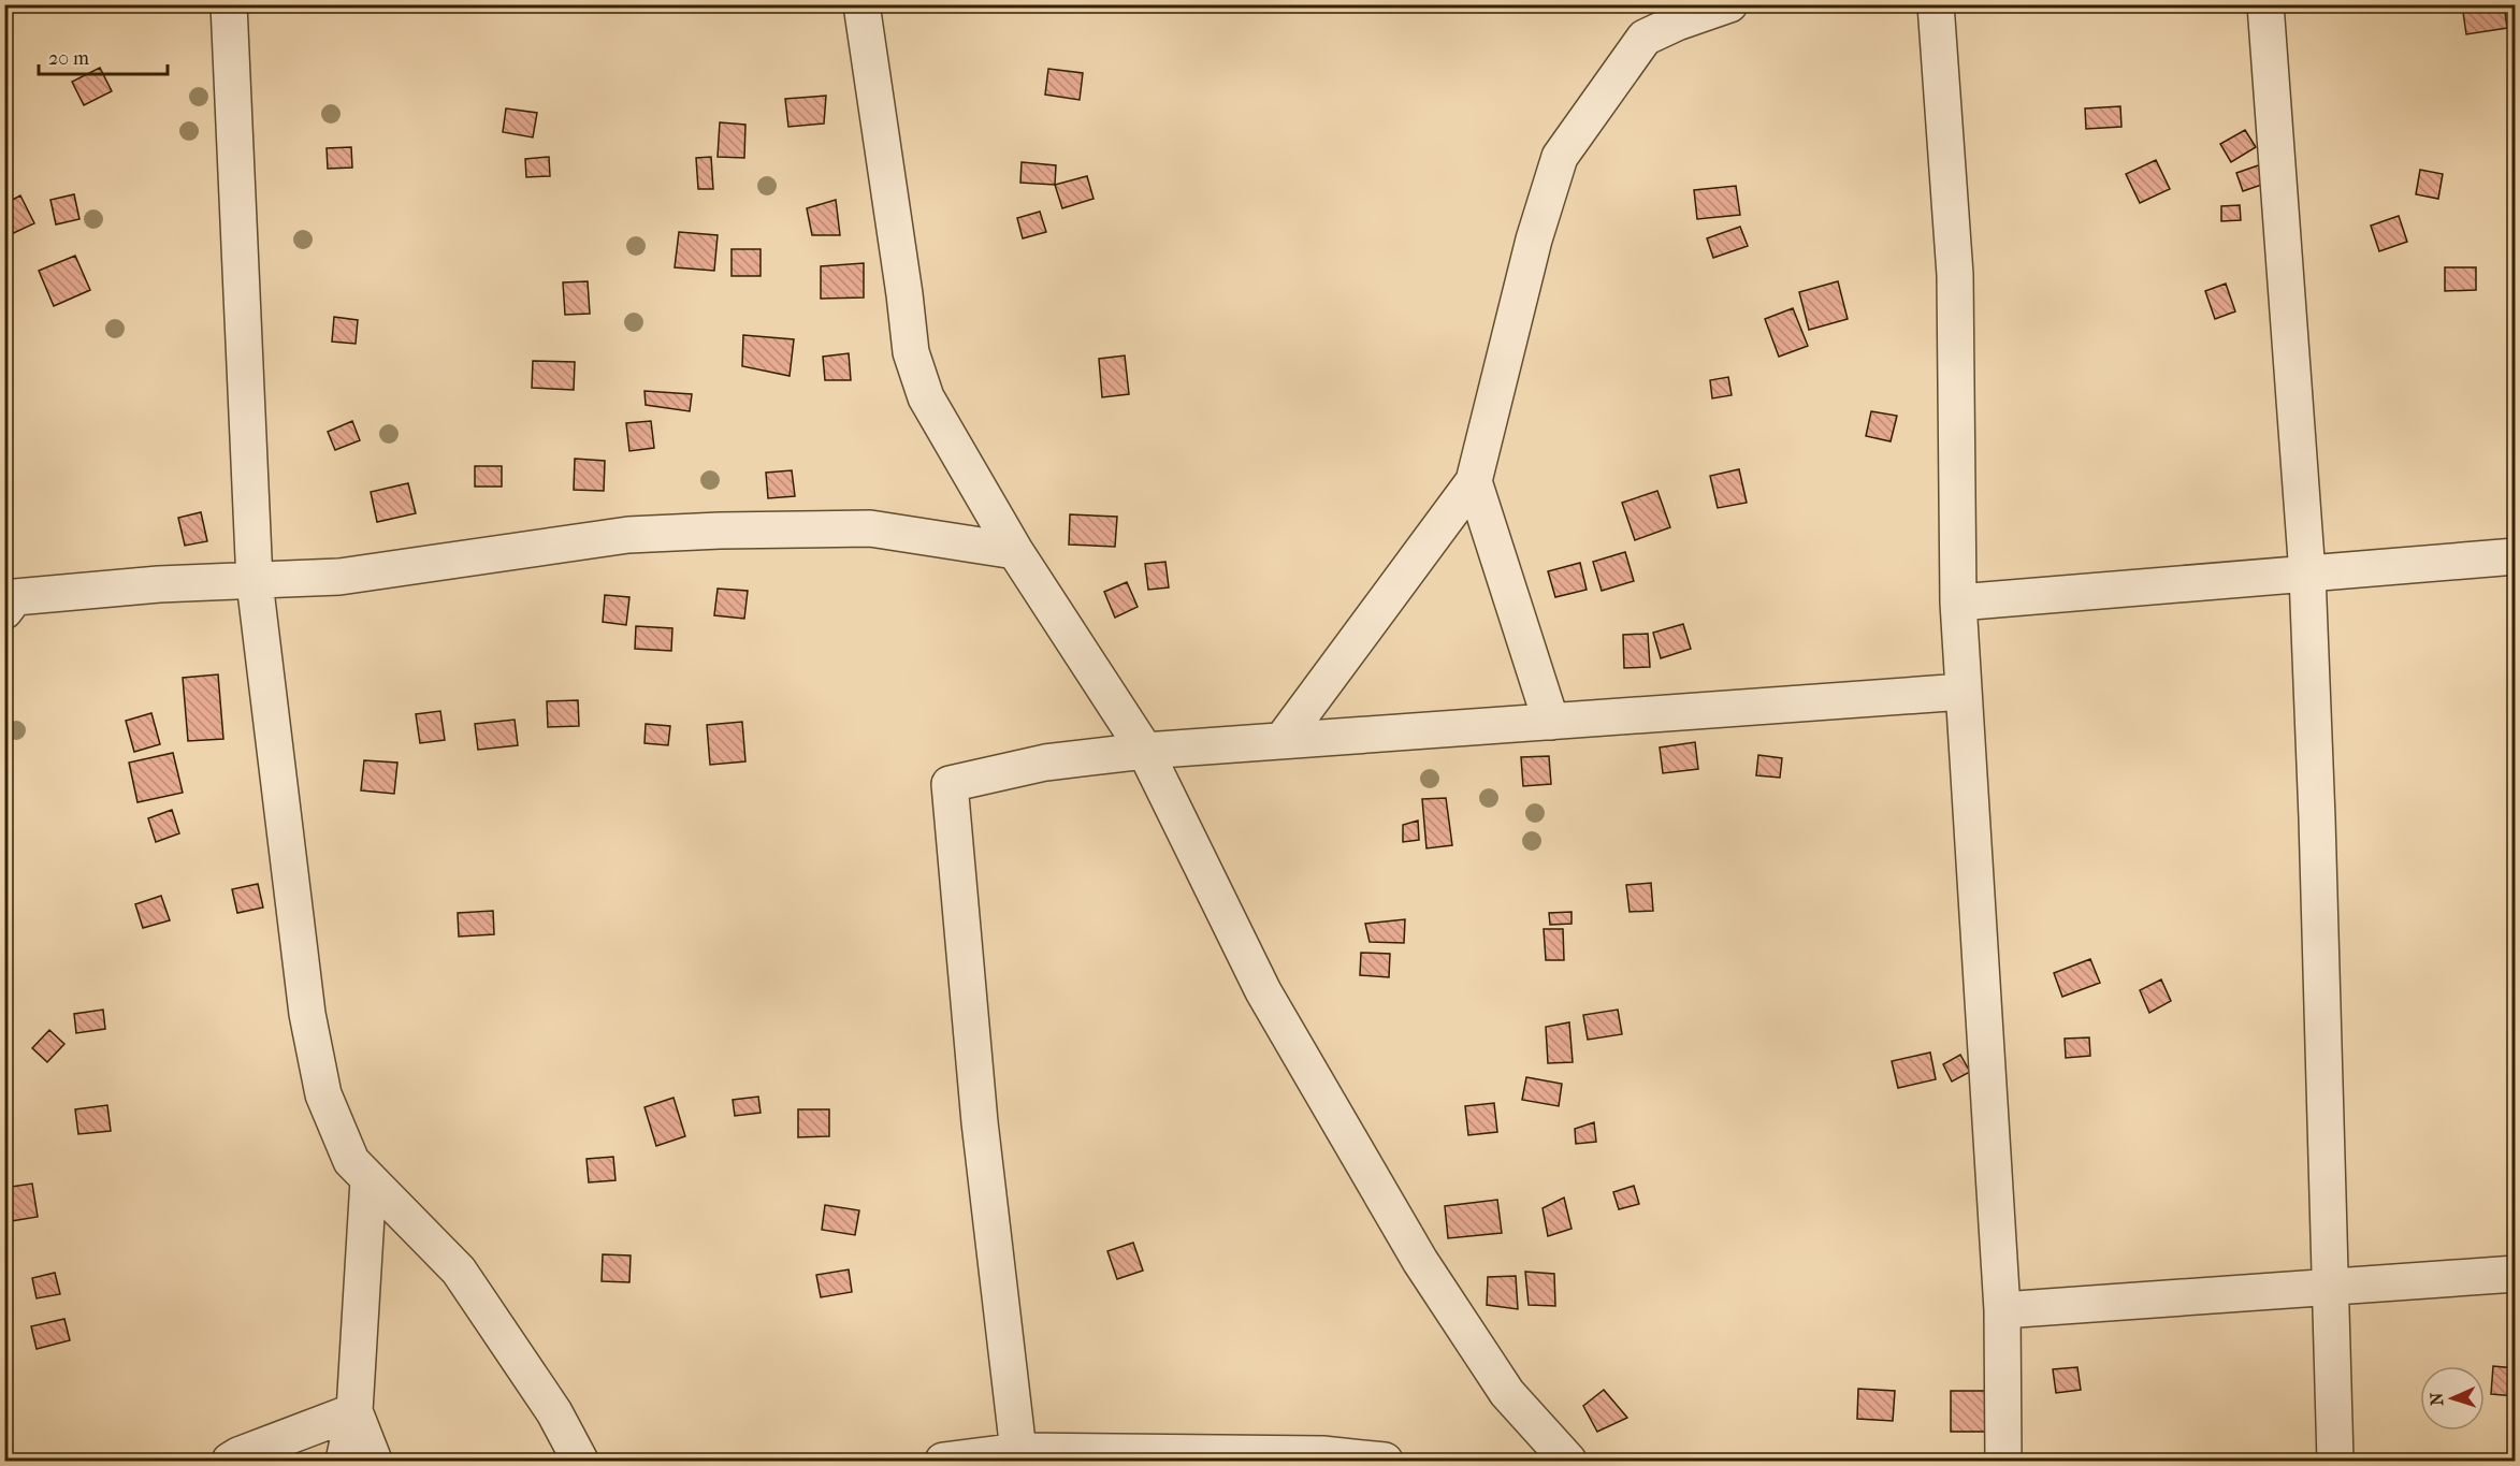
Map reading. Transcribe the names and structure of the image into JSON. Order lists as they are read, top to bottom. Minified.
{"scale_bar":"20 m","north":"left"}
